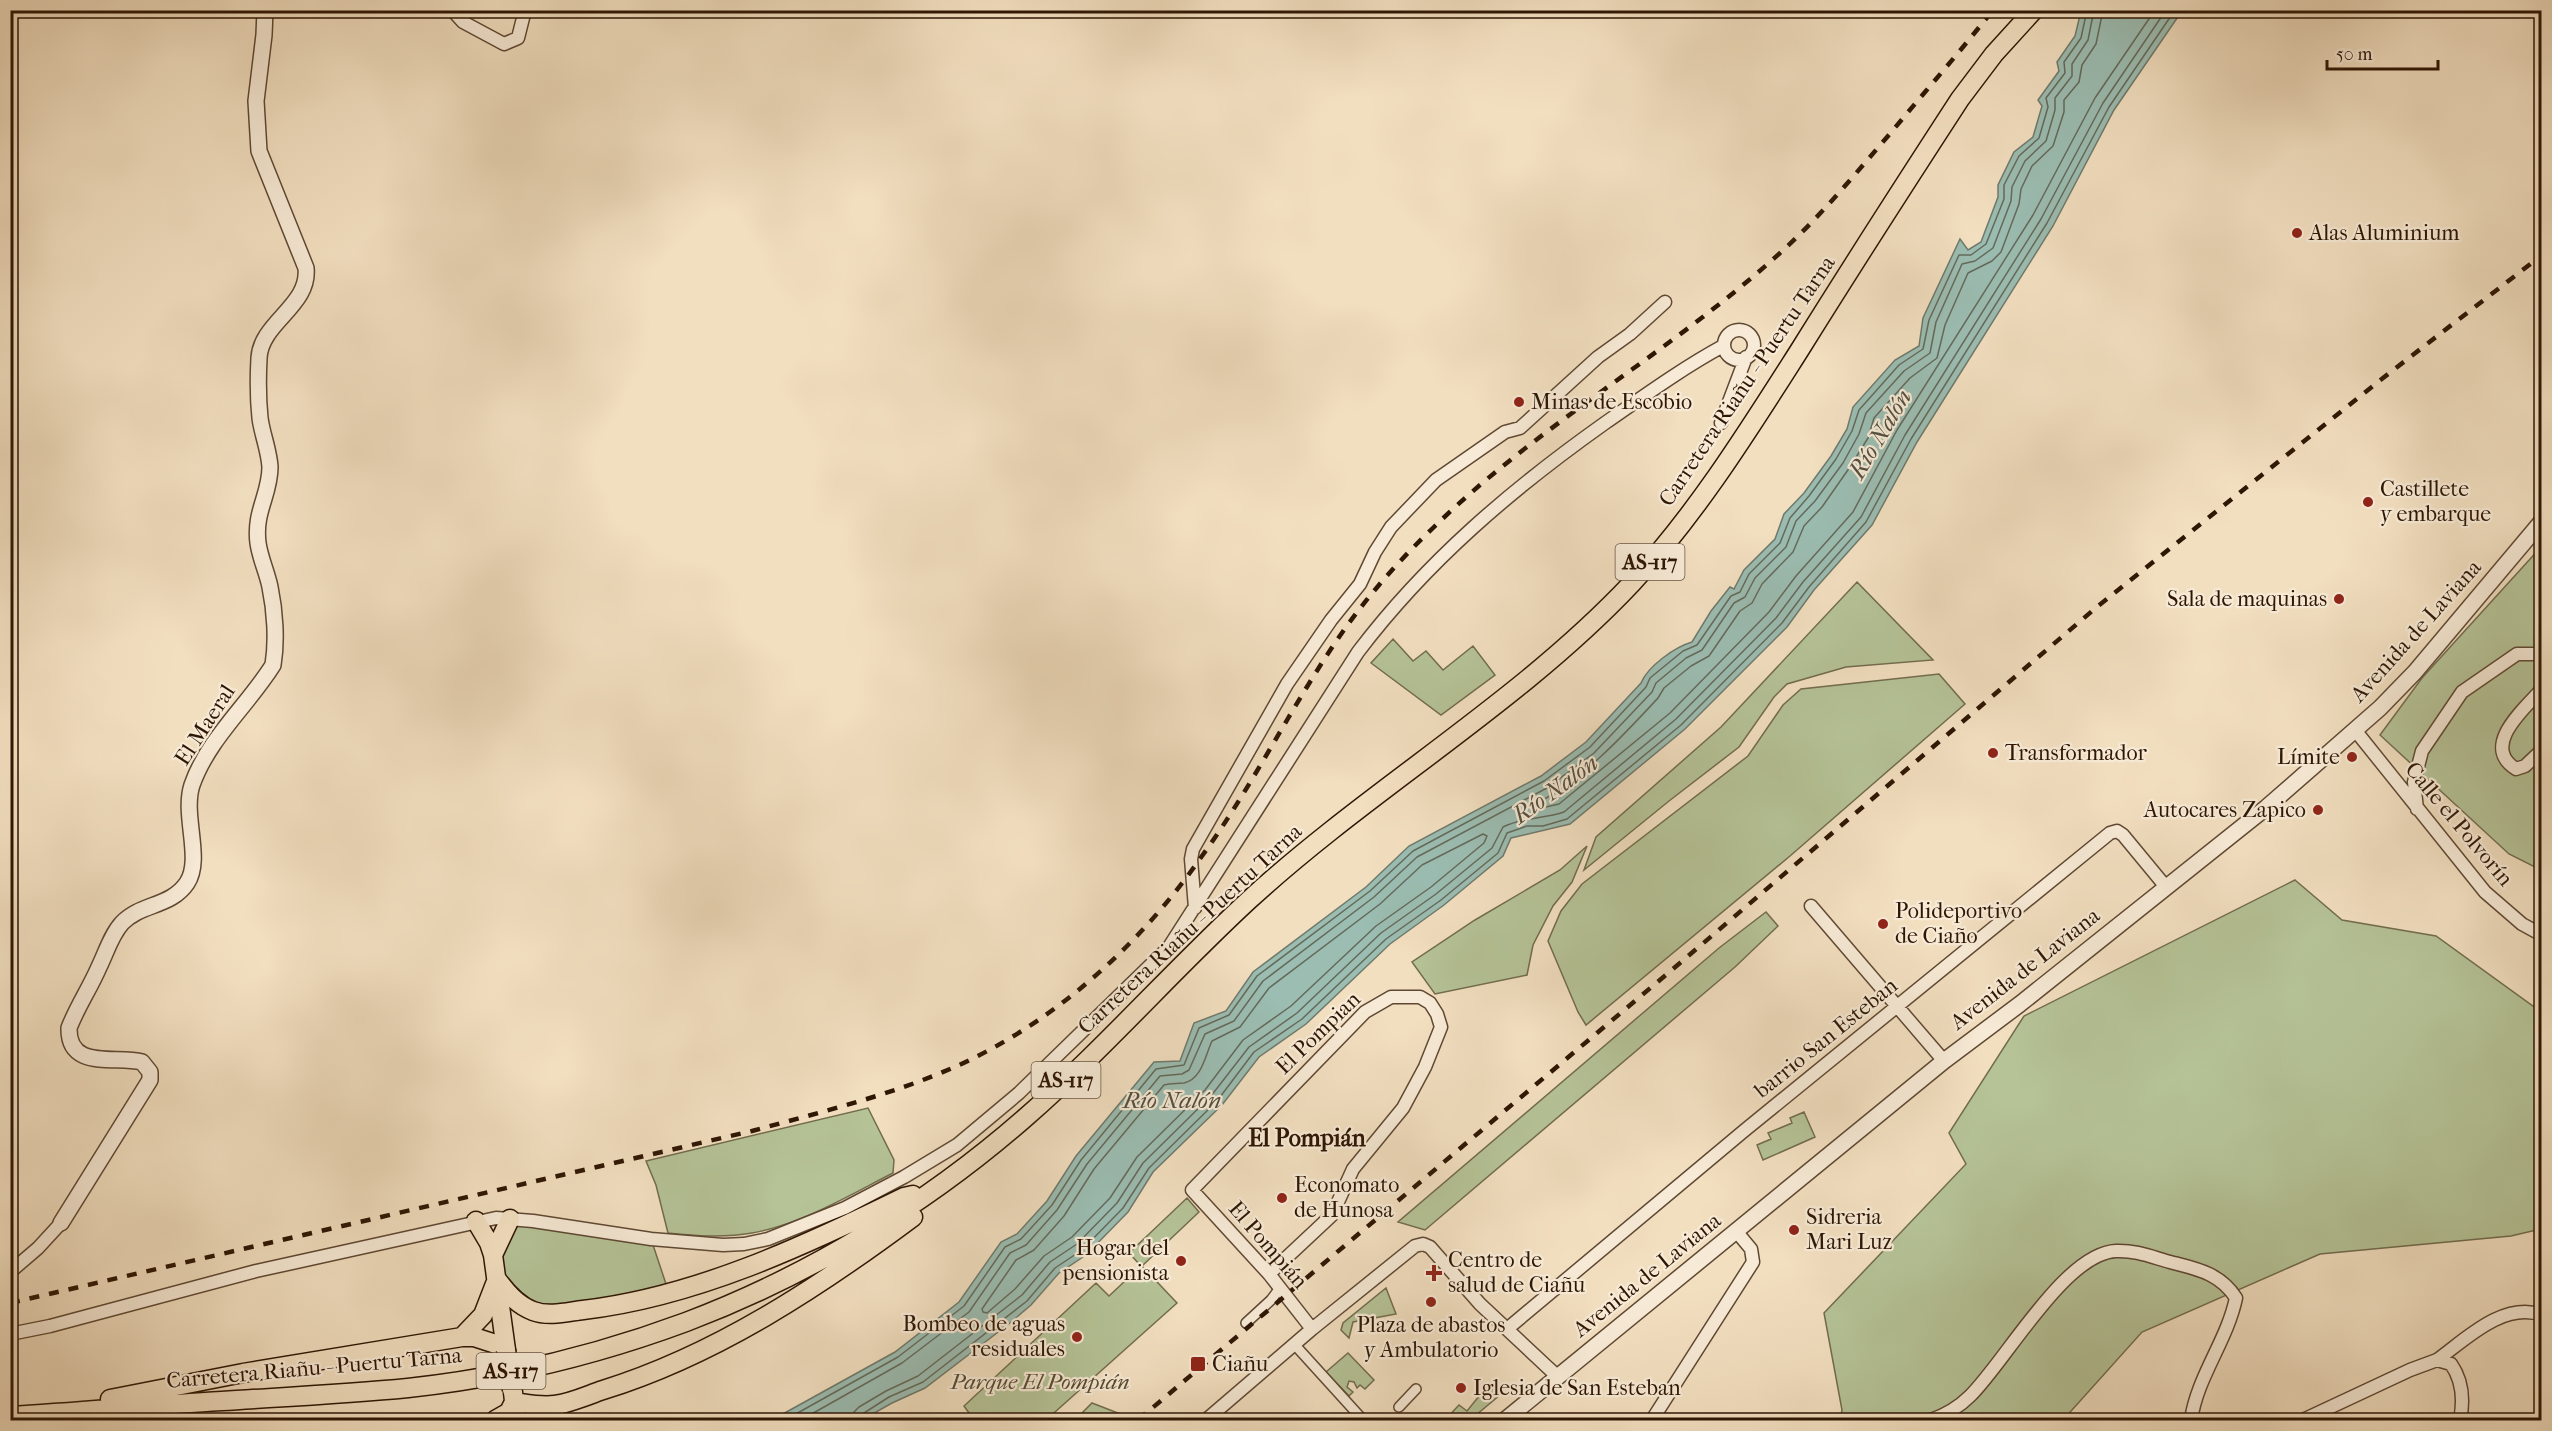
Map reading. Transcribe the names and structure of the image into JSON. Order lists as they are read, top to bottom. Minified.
{"streets":{"main road":["Carretera Riañu - Puertu Tarna","AS-117"],"street":["Avenida de Laviana","El Maeral","Calle el Polvorín","El Pompian","barrio San Esteban","El Pompián"]},"crossings":[["Avenida de Laviana","Calle el Polvorín"],["Avenida de Laviana","barrio San Esteban"],["El Pompian","El Pompián"]],"districts":["El Pompián"],"water":["Río Nalón"],"parks":["Parque El Pompián"],"places":{"other":["Alas Aluminium","Minas de Escobio","Castillete y embarque","Sala de maquinas","Transformador","Límite","Autocares Zapico","Polideportivo de Ciaño","Economato de Hunosa","Sidreria Mari Luz","Hogar del pensionista","Plaza de abastos y Ambulatorio","Bombeo de aguas residuales","Iglesia de San Esteban"],"health":["Centro de salud de Ciañu"],"transit":["Ciañu"]},"scale_bar":"50 m"}
